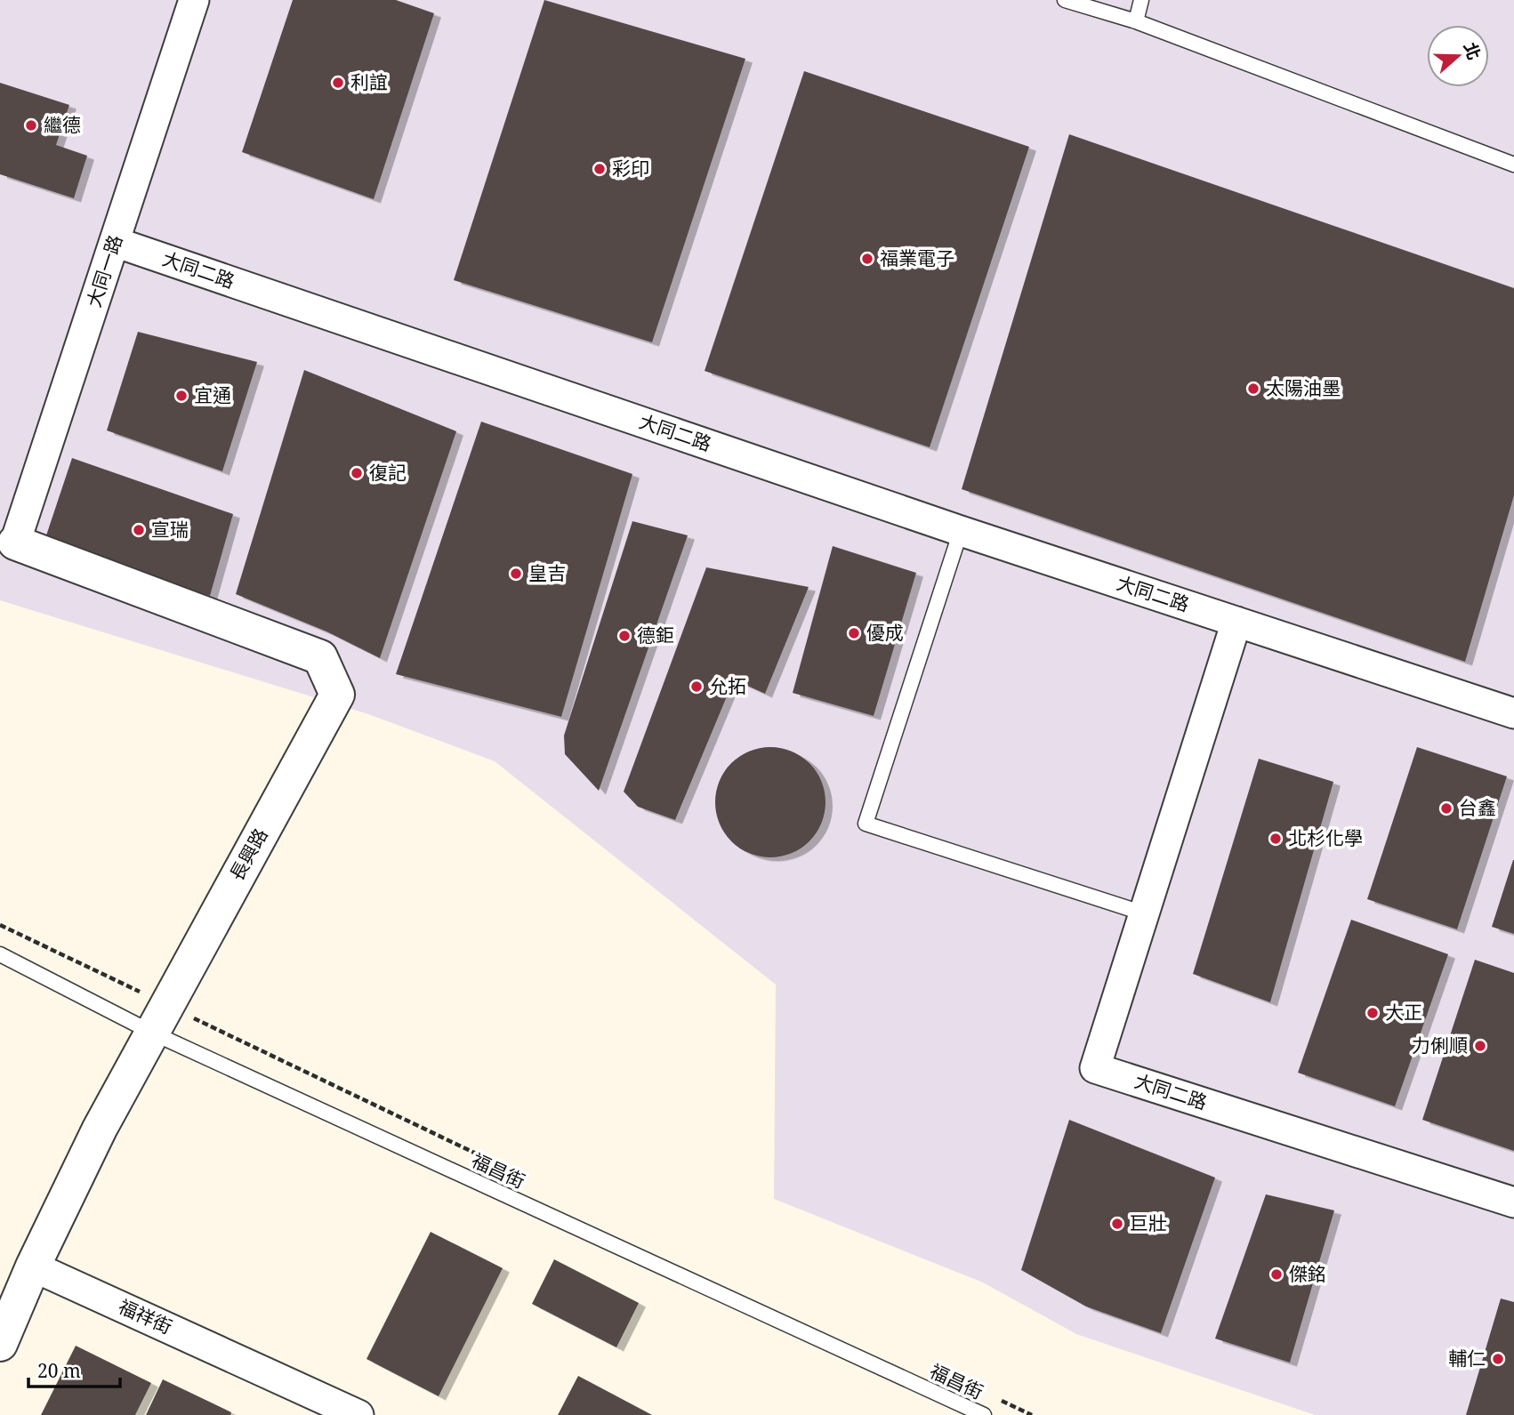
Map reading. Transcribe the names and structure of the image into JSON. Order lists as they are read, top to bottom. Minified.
{"streets":{"street":["大同二路","大同一路","長興路","福祥街"],"lane":["福昌街"]},"crossings":[["大同二路","大同一路"],["大同一路","長興路"],["長興路","福昌街"],["長興路","福祥街"]],"places":["利誼","繼德","彩印","福業電子","太陽油墨","宜通","復記","宣瑞","皇吉","優成","德鉅","允拓","台鑫","北杉化學","大正","力俐順","巨壯","傑銘","輔仁"],"scale_bar":"20 m","north":"right"}
